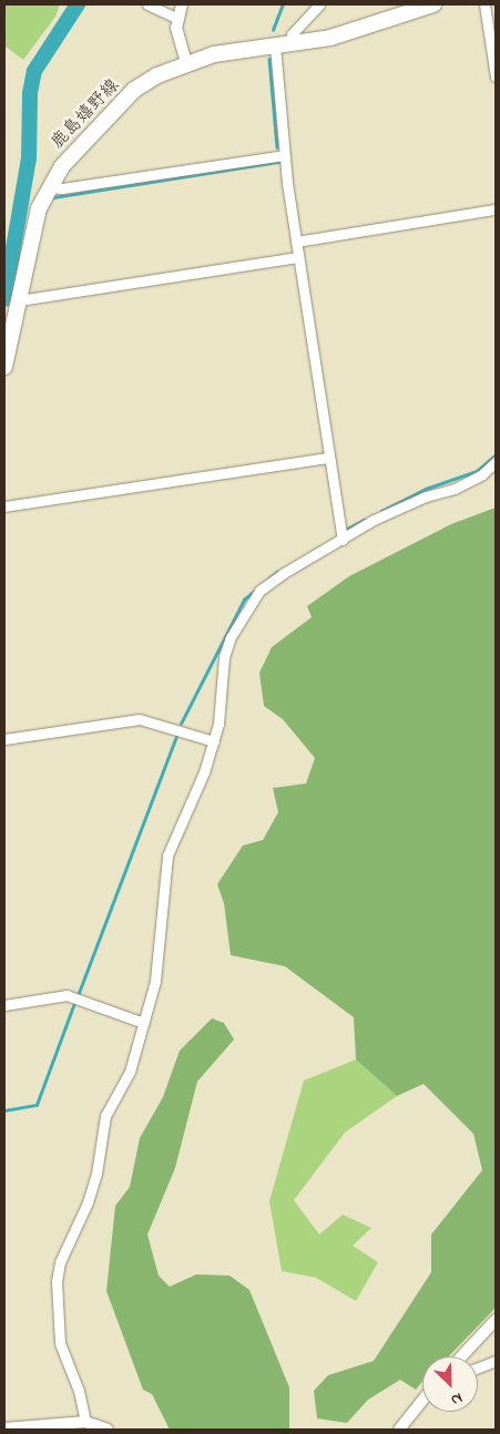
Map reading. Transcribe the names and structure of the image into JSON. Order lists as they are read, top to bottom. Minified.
{"streets":{"main road":["鹿島嬉野線"]},"north":"bottom right"}
